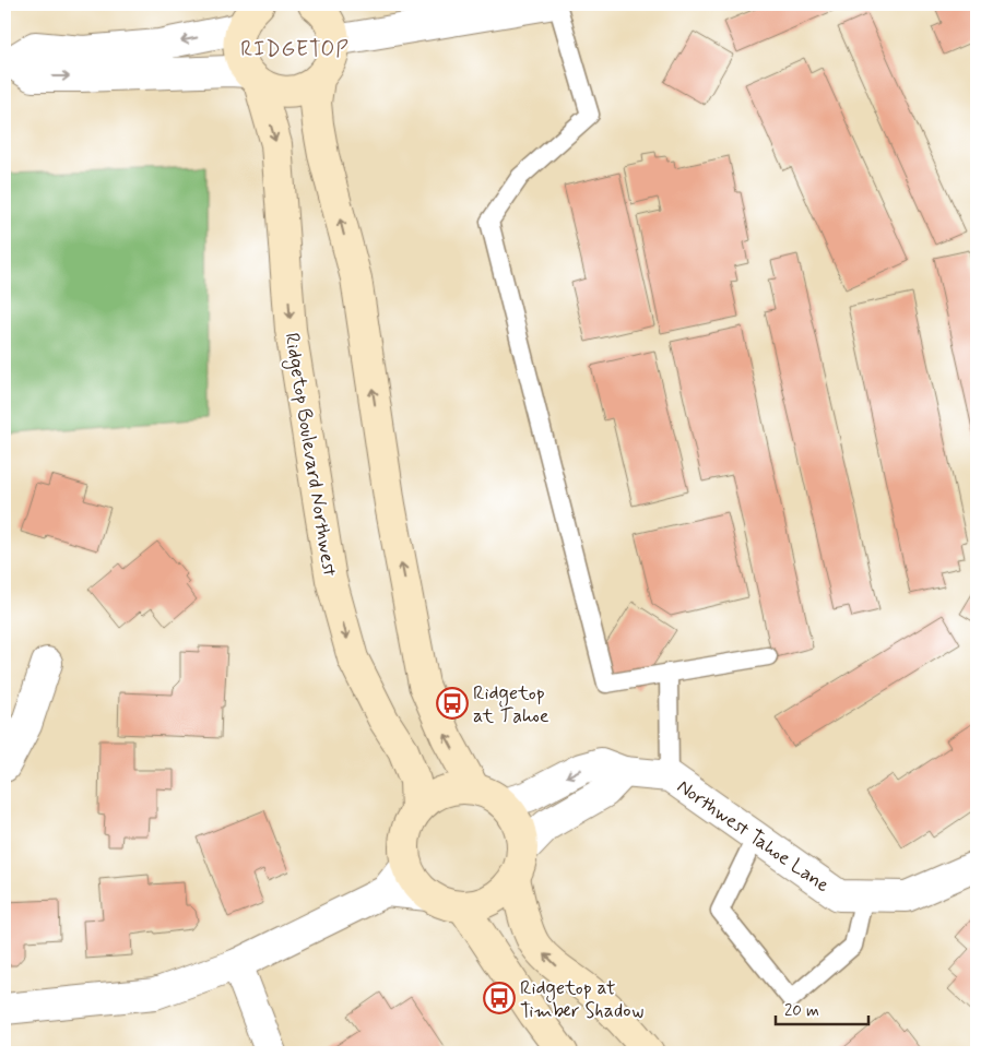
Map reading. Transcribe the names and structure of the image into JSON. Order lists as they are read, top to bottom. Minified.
{"streets":{"main road":["Ridgetop Boulevard Northwest"],"street":["Northwest Tahoe Lane"]},"crossings":[["Ridgetop Boulevard Northwest","Northwest Tahoe Lane"]],"districts":["RIDGETOP"],"places":{"bus stop":["Ridgetop at Tahoe","Ridgetop at Timber Shadow"]},"scale_bar":"20 m"}
